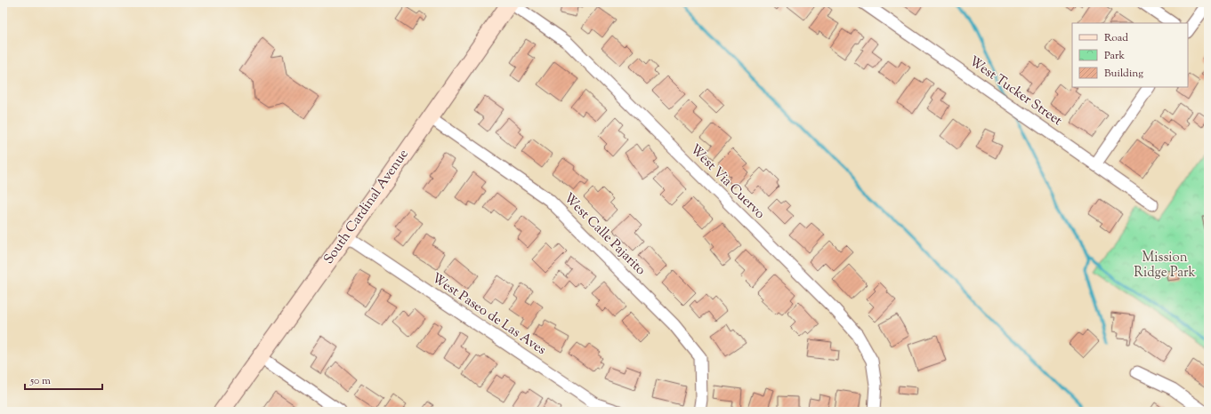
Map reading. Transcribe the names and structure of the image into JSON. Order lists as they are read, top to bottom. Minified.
{"streets":{"main road":["South Cardinal Avenue"],"street":["West Tucker Street","West Via Cuervo","West Calle Pajarito","West Paseo de Las Aves"]},"crossings":[["West Via Cuervo","South Cardinal Avenue"],["South Cardinal Avenue","West Calle Pajarito"],["South Cardinal Avenue","West Paseo de Las Aves"]],"parks":["Mission Ridge Park"],"legend":["Road","Park","Building"],"scale_bar":"50 m"}
